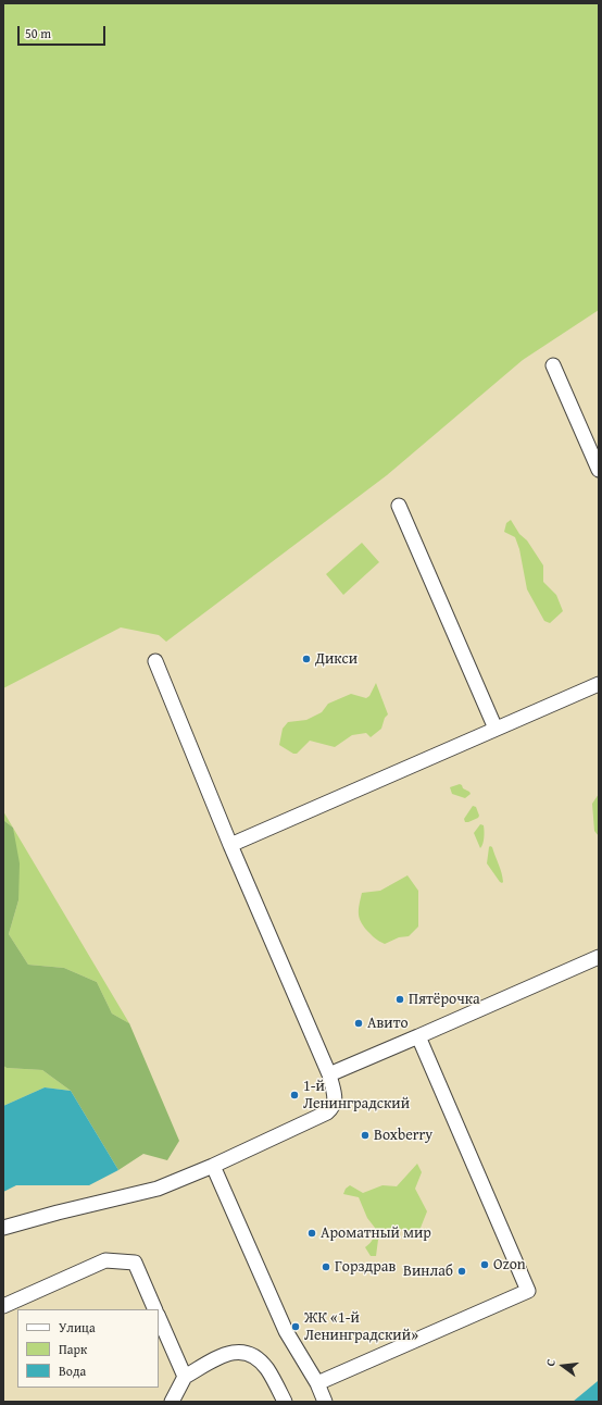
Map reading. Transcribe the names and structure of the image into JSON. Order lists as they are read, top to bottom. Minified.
{"places":["Дикси","Пятёрочка","Авито","1-й Ленинградский","Boxberry","Ароматный мир","Ozon","Горздрав","Винлаб","ЖК «1-й Ленинградский»"],"legend":["Улица","Парк","Вода"],"scale_bar":"50 m","north":"left"}
